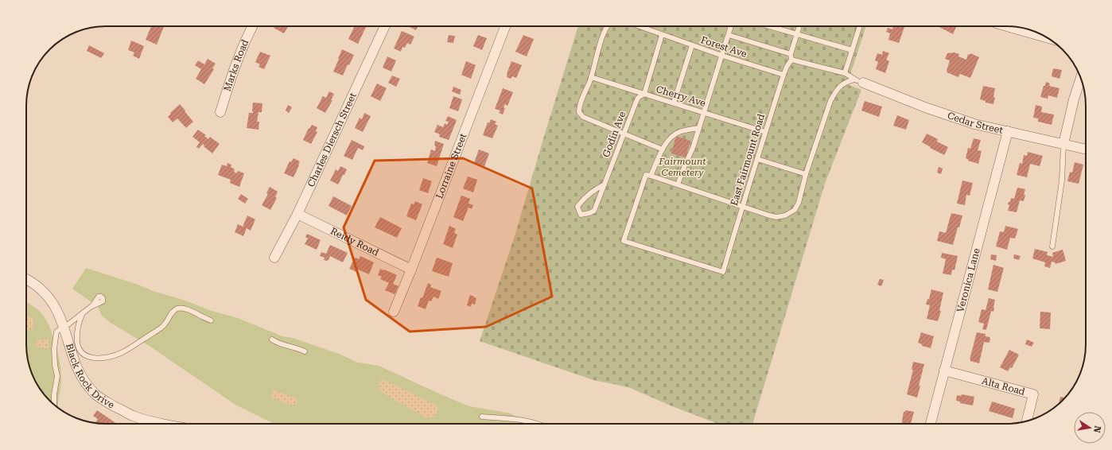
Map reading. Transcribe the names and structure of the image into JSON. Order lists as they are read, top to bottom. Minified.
{"streets":{"street":["Marks Road","Cedar Street","Charles Diersch Street","Lorraine Street","Reidy Road","Veronica Lane","Black Rock Drive","Alta Road"],"lane":["Forest Ave","Cherry Ave","Godin Ave","East Fairmount Road"]},"crossings":[["Forest Ave","East Fairmount Road"],["Cherry Ave","Godin Ave"],["Cherry Ave","East Fairmount Road"],["Cedar Street","Veronica Lane"],["Charles Diersch Street","Reidy Road"],["Lorraine Street","Reidy Road"],["Veronica Lane","Alta Road"]],"parks":["Fairmount Cemetery"],"north":"right"}
